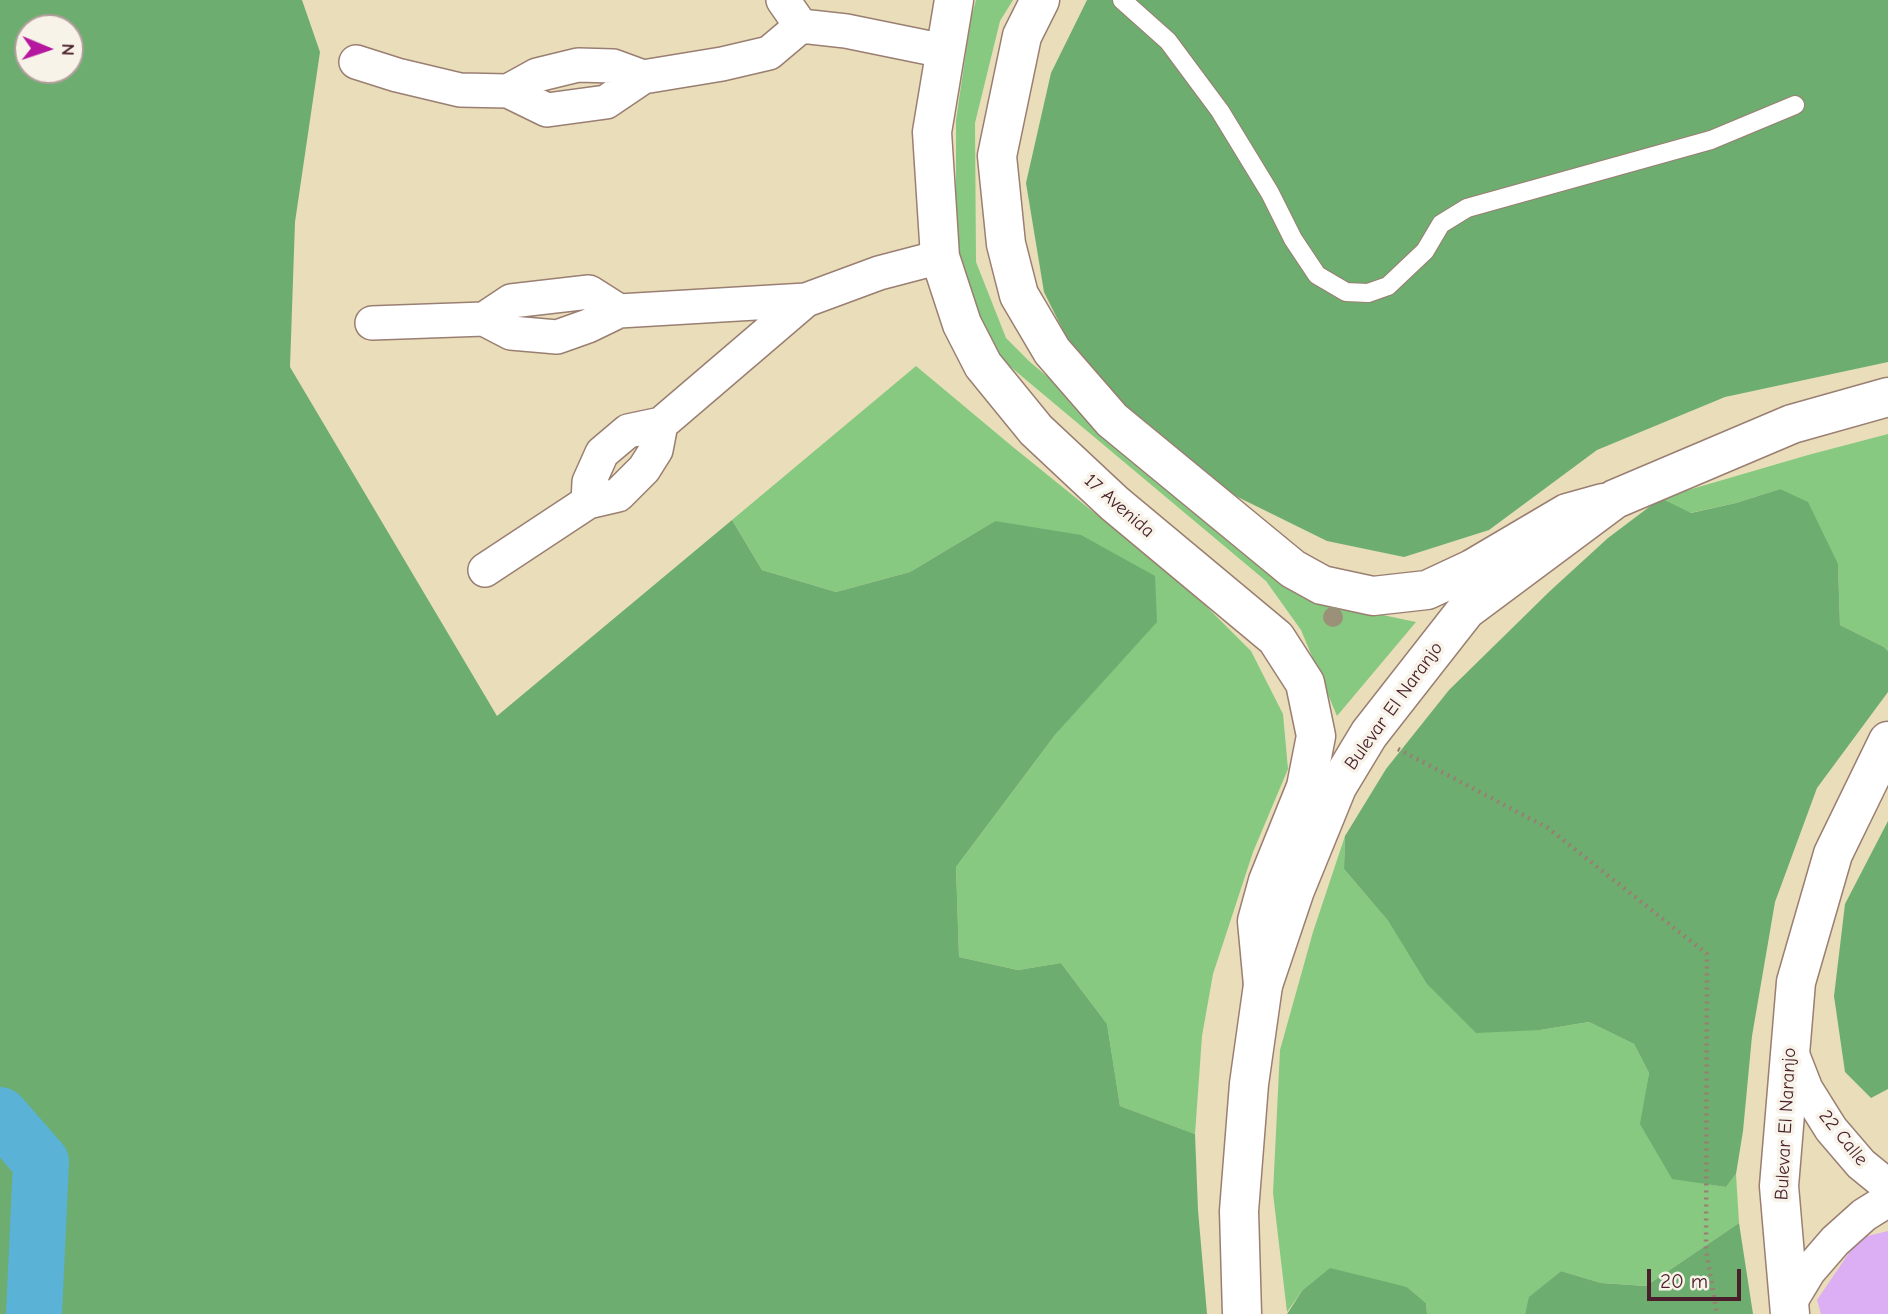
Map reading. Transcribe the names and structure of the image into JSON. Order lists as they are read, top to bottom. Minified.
{"streets":{"main road":["17 Avenida","Bulevar El Naranjo"],"street":["22 Calle"]},"crossings":[["17 Avenida","Bulevar El Naranjo"],["Bulevar El Naranjo","22 Calle"]],"scale_bar":"20 m","north":"right"}
